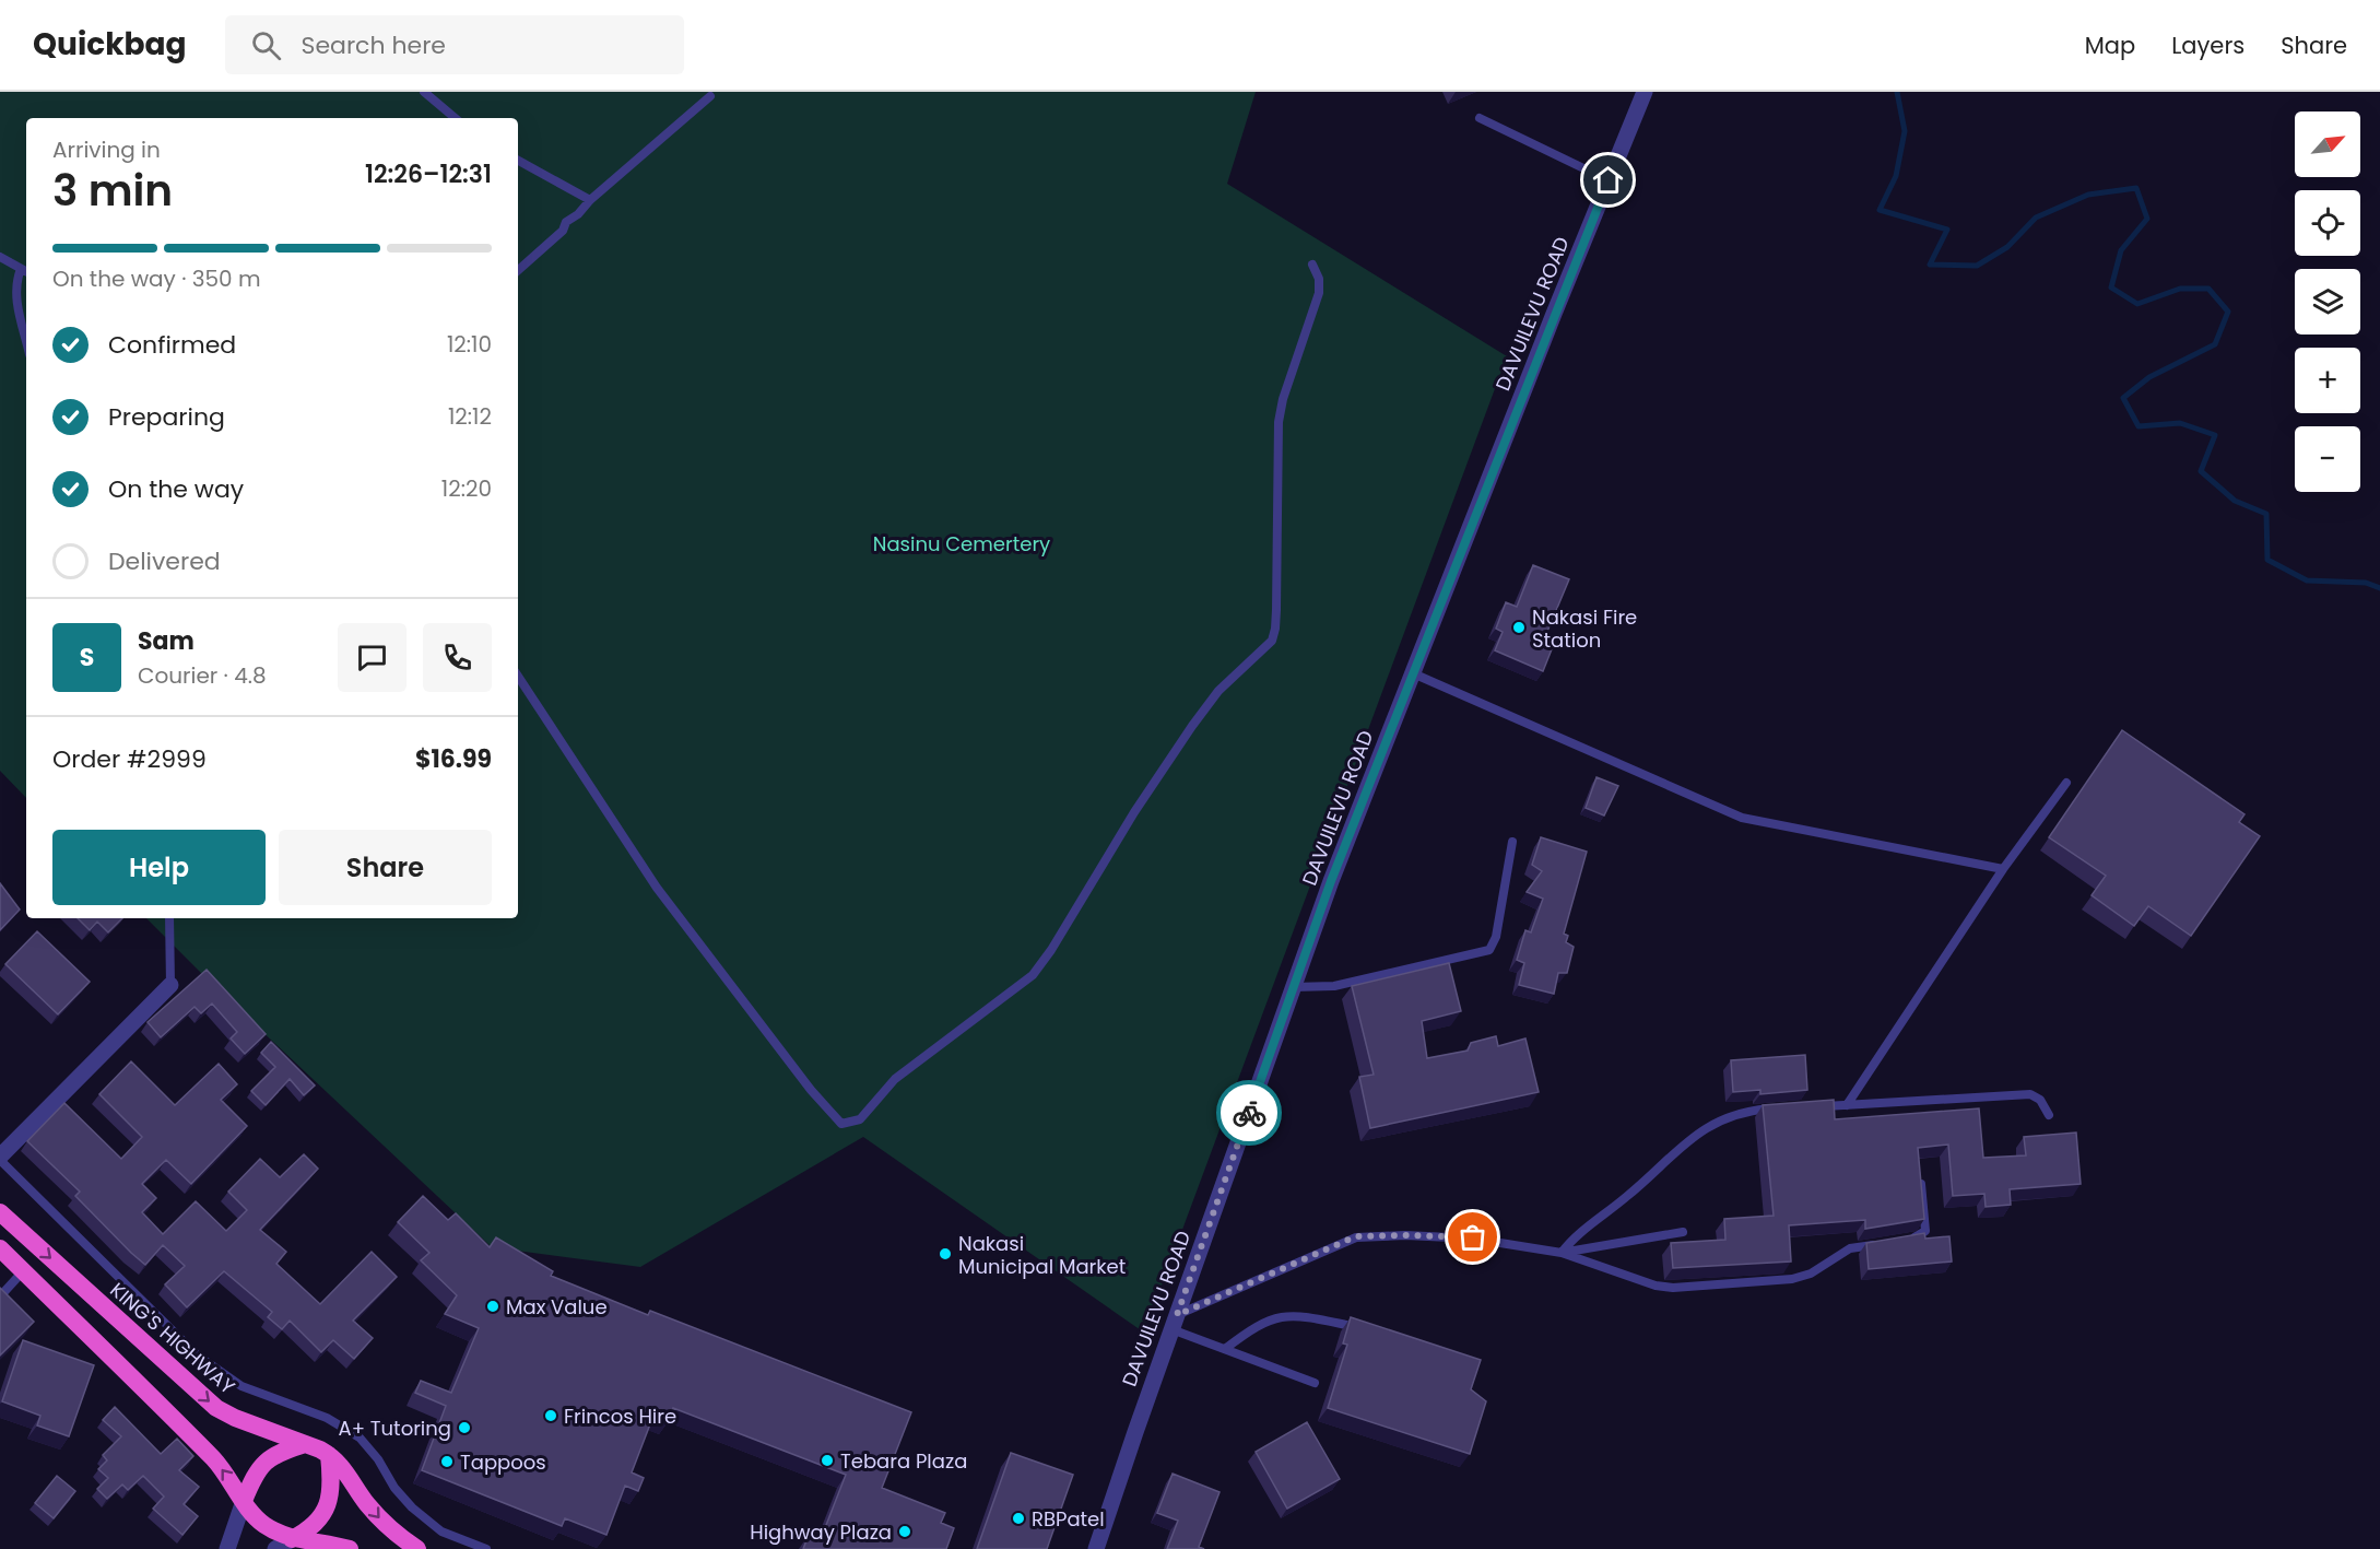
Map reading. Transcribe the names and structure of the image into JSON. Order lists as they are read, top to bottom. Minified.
{"streets":{"highway":["KING'S HIGHWAY"],"street":["DAVUILEVU ROAD"]},"parks":["Nasinu Cemertery"],"places":["Nakasi Fire Station","Nakasi Municipal Market","Max Value","Frincos Hire","A+ Tutoring","Tebara Plaza","Tappoos","RBPatel","Highway Plaza"],"north":"top right","page":{"header":"Quickbag","search":"Search here","nav":["Map","Layers","Share"],"map_buttons":["+","−"],"heading":["3 min","Arriving in","12:26–12:31"],"panel":["Sam","Courier · 4.8","Order #2999","$16.99"],"bar":"On the way · 350 m","list":[["Confirmed","12:10"],["Preparing","12:12"],["On the way","12:20"],"Delivered"],"round":"S","buttons":["Help","Share"]}}
